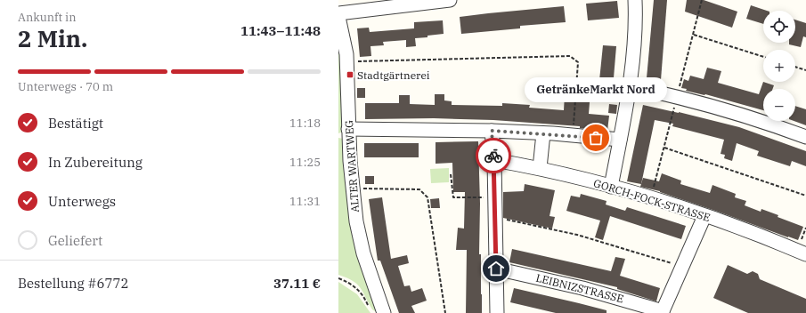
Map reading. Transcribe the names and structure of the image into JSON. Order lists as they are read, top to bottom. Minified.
{"streets":{"street":["ALTER WARTWEG","GORCH-FOCK-STRASSE","LEIBNIZSTRASSE"]},"places":{"transit":["Stadtgärtnerei"],"other":["GetränkeMarkt Nord"]},"page":{"heading":["2 Min.","Ankunft in","11:43–11:48"],"panel":["Bestellung #6772","37.11 €"],"map_buttons":["+","−"],"bar":"Unterwegs · 70 m","bubble":"GetränkeMarkt Nord","list":[["Bestätigt","11:18"],["In Zubereitung","11:25"],["Unterwegs","11:31"],"Geliefert"]}}
